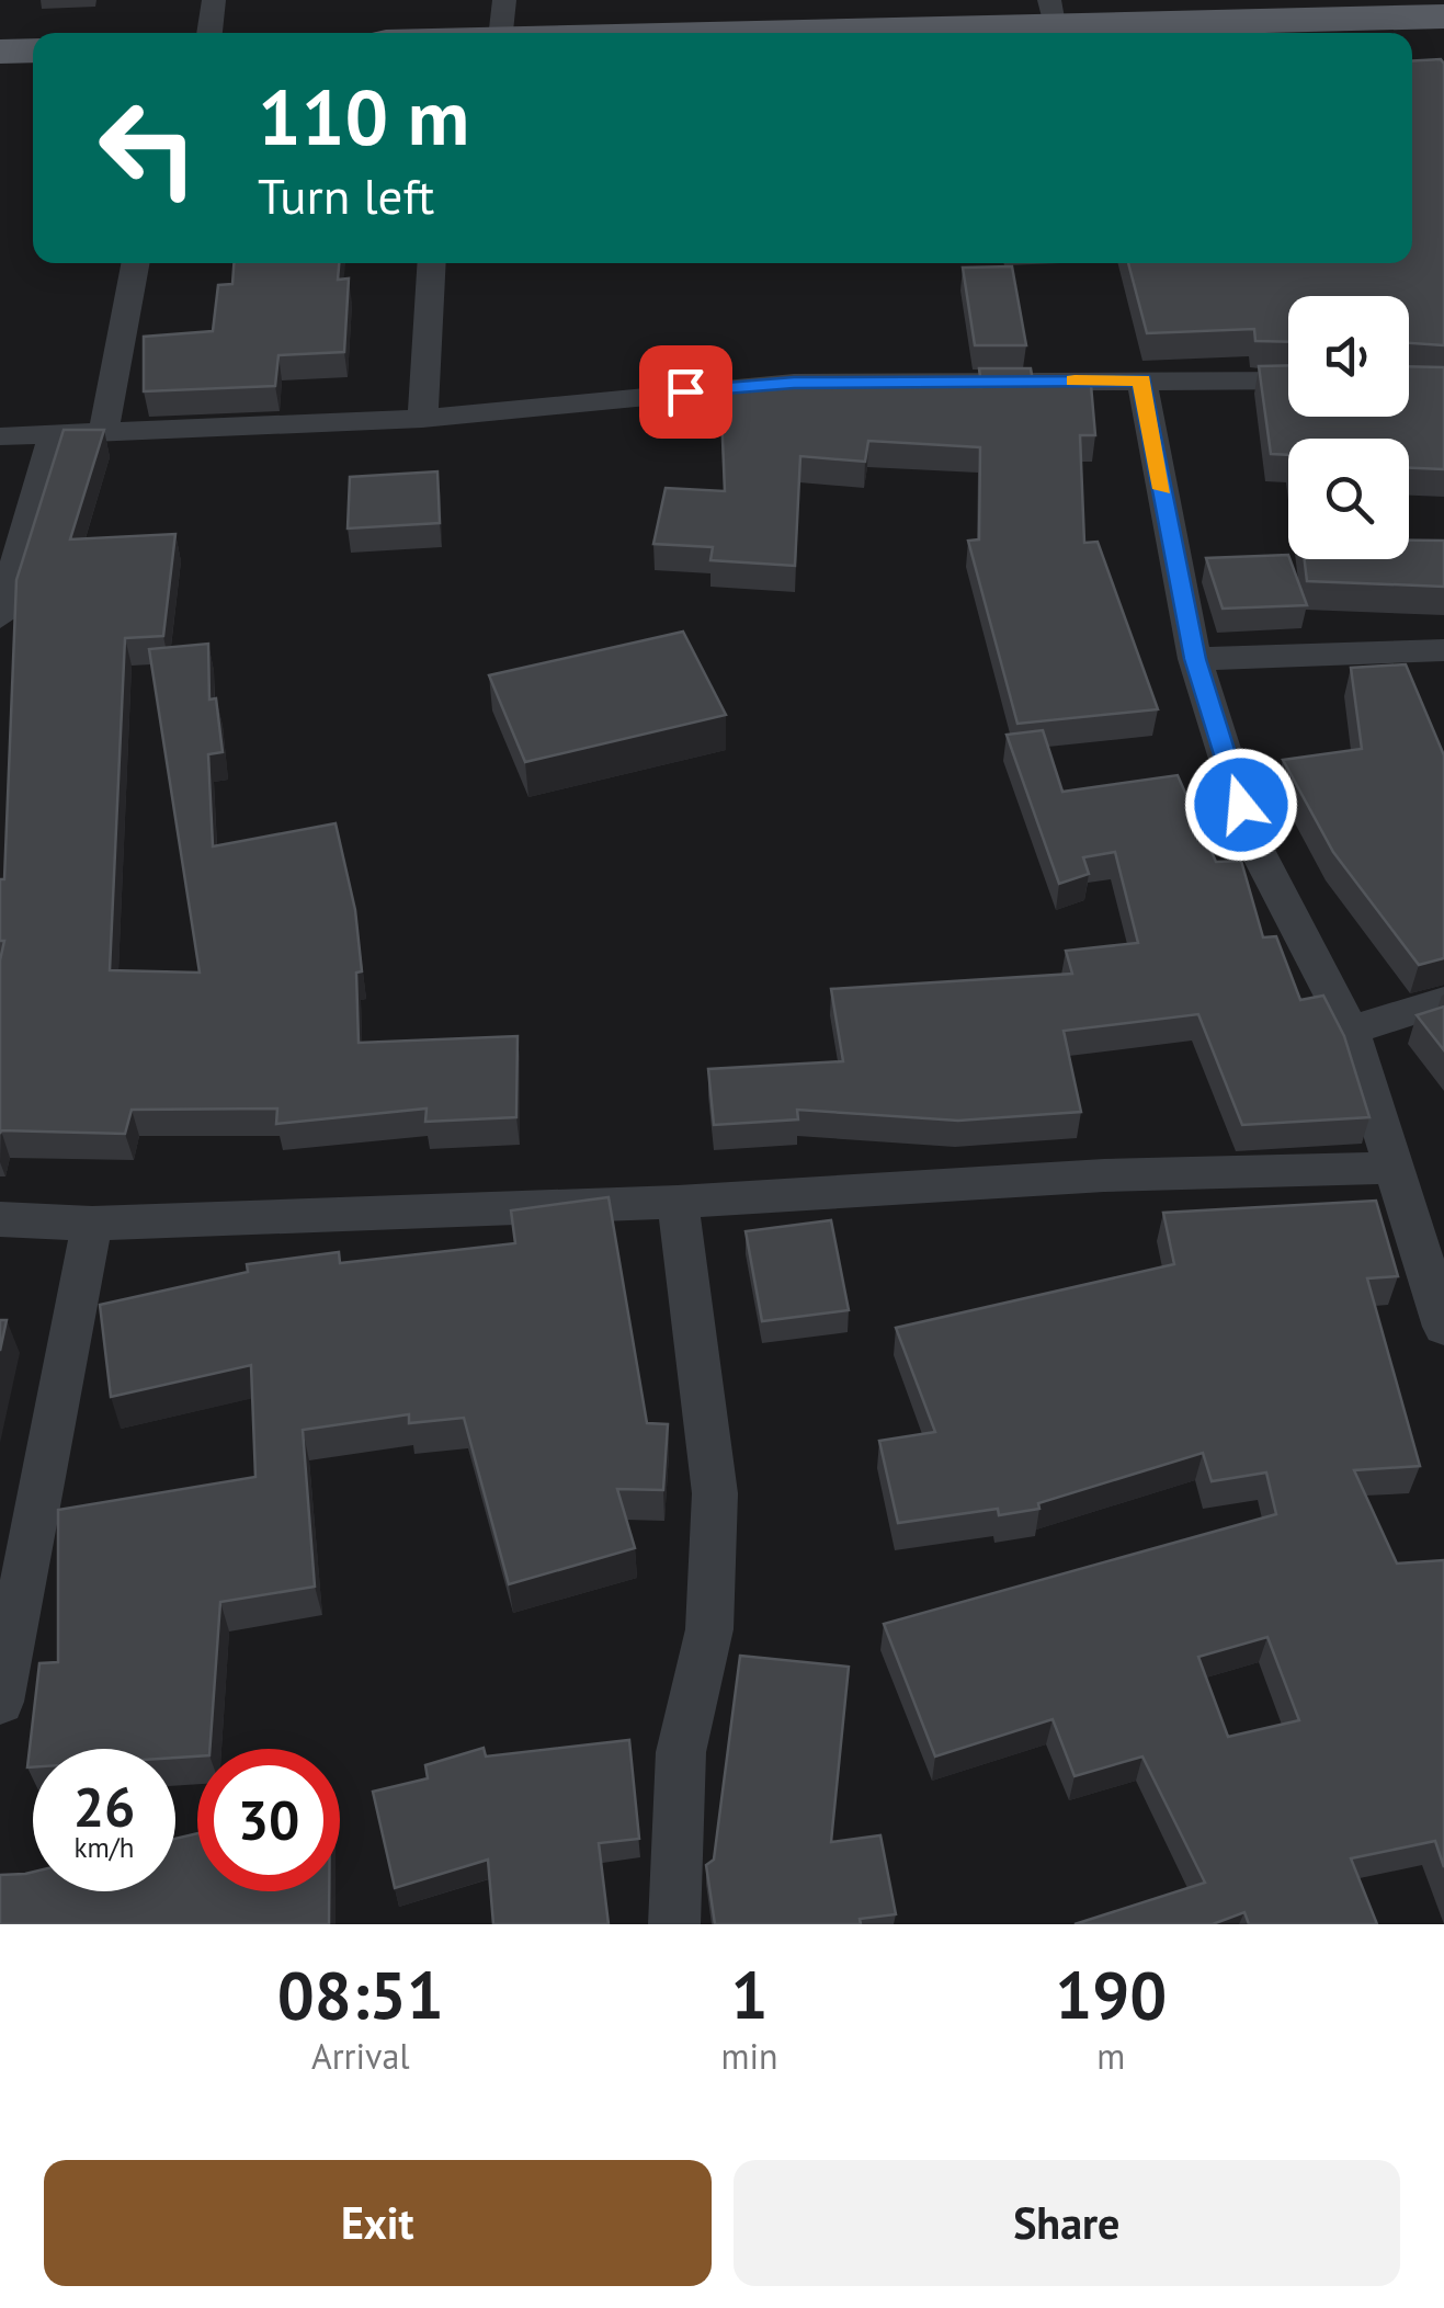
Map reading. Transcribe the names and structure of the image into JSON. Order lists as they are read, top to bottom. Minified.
{"page":{"turn":["110 m","Turn left"],"speed":"26 km/h","limit":"30","eta":["08:51","Arrival","1","min","190","m"],"buttons":["Exit","Share"]}}
